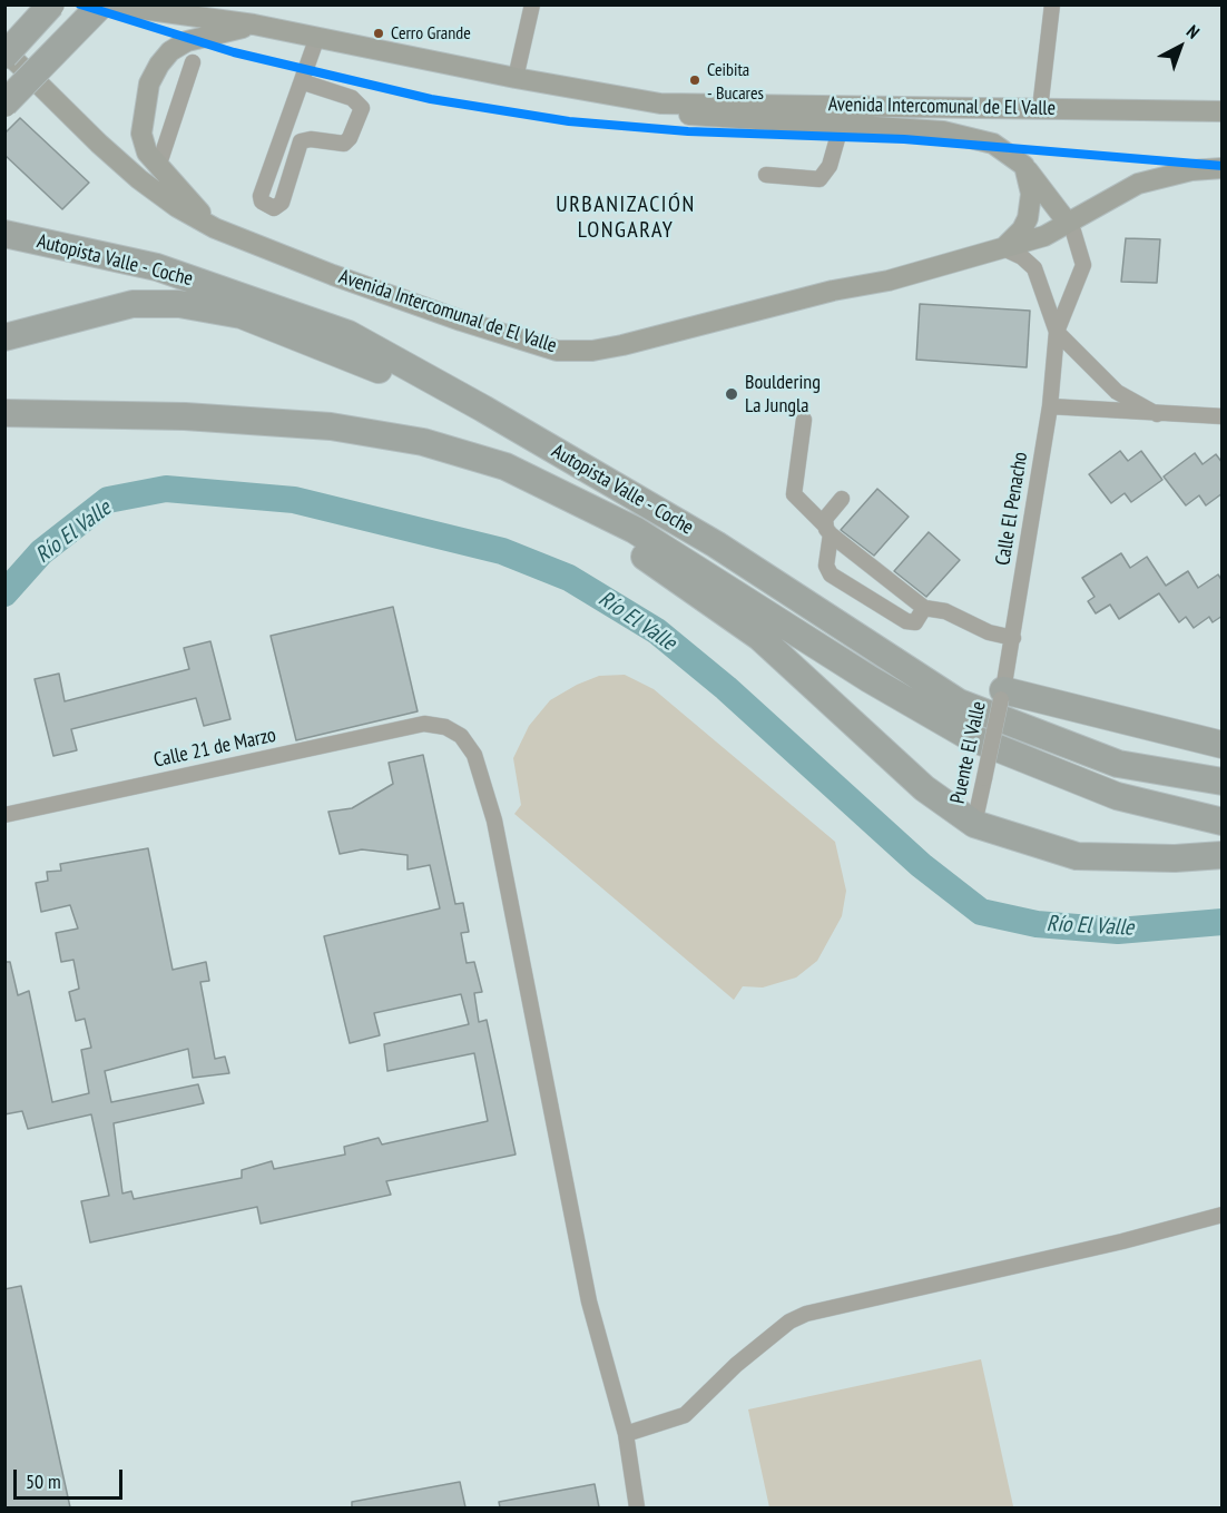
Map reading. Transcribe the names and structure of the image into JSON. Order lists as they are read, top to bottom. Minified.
{"streets":{"highway":["Autopista Valle - Coche"],"main road":["Avenida Intercomunal de El Valle"],"street":["Calle El Penacho","Calle 21 de Marzo","Puente El Valle"]},"crossings":[["Calle El Penacho","Puente El Valle"]],"districts":["URBANIZACIÓN LONGARAY"],"water":["Río El Valle"],"places":["Cerro Grande","Ceibita - Bucares","Bouldering La Jungla"],"scale_bar":"50 m","north":"top right"}
